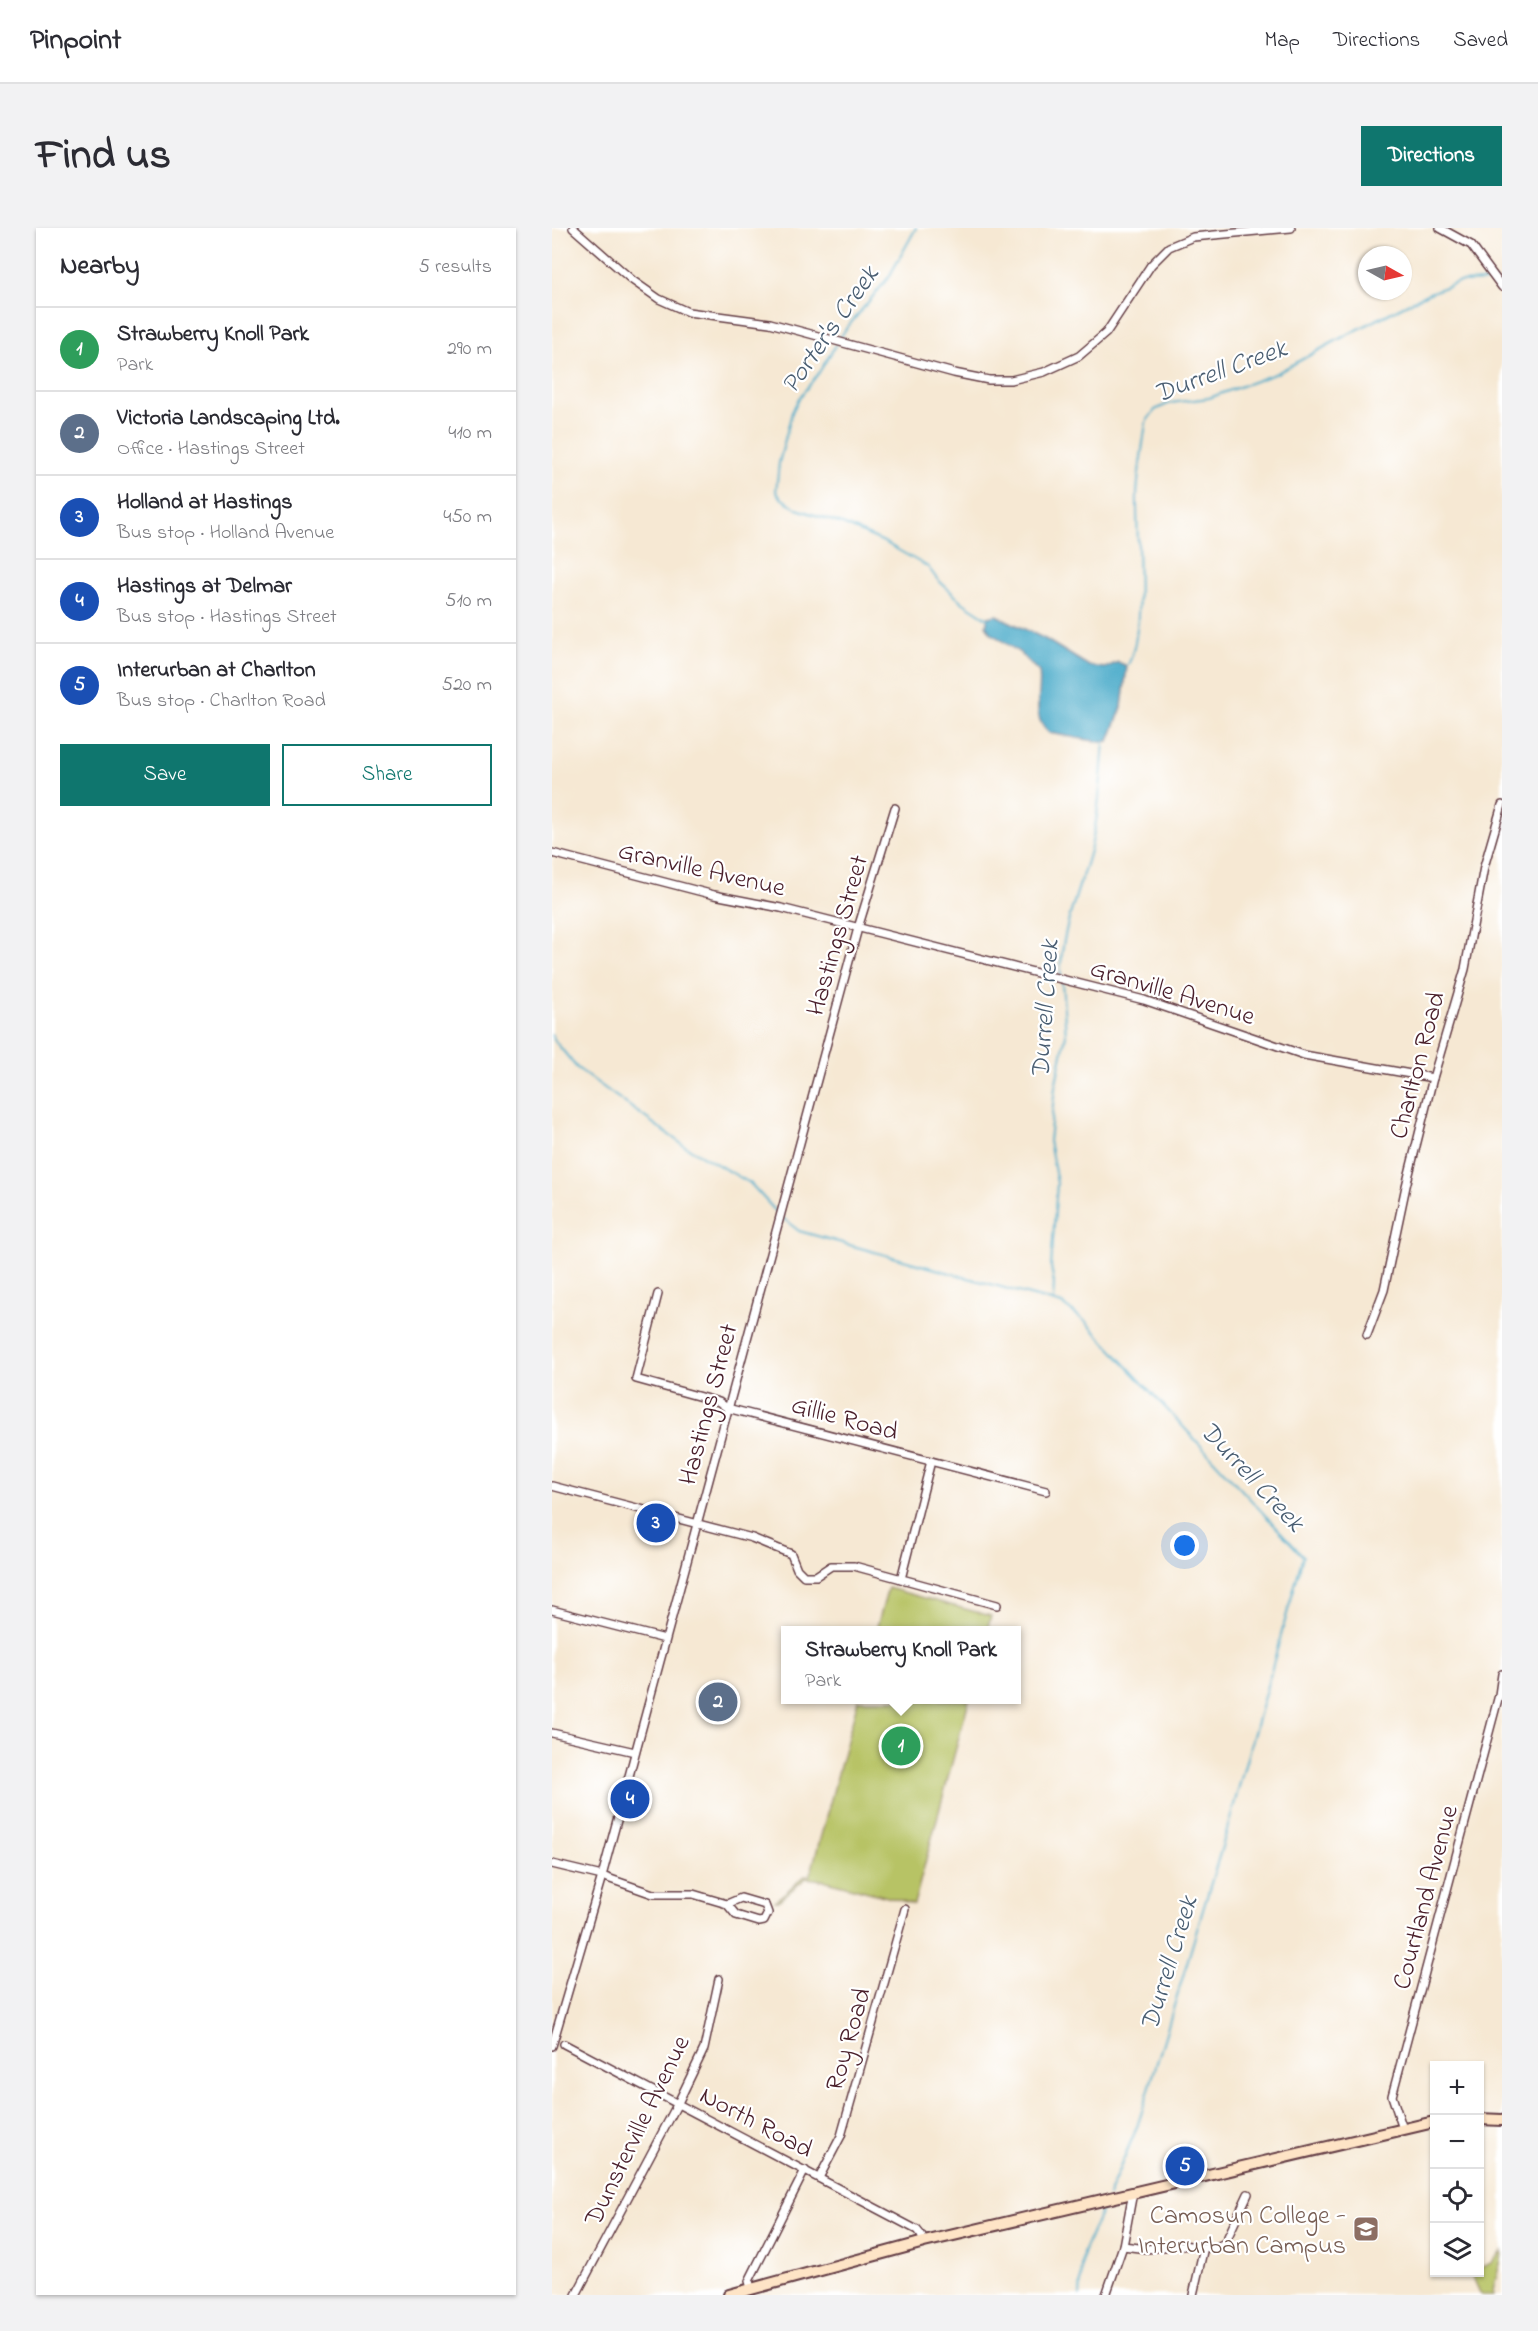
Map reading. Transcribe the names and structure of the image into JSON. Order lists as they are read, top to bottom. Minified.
{"streets":{"street":["Granville Avenue","Hastings Street","Charlton Road","Gillie Road","Courtland Avenue","Roy Road","North Road","Dunsterville Avenue"]},"crossings":[["Granville Avenue","Hastings Street"],["Granville Avenue","Charlton Road"],["Hastings Street","Gillie Road"],["Roy Road","North Road"],["North Road","Dunsterville Avenue"]],"water":["Porter's Creek","Durrell Creek"],"places":{"school or university":["Camosun College - Interurban Campus"]},"north":"right","page":{"header":"Pinpoint","nav":["Map","Directions","Saved"],"title":"Find us","buttons":["Directions",["Save","Share"]],"heading":["Nearby","5 results"],"list":[{"mark":"1","name":"Strawberry Knoll Park","note":"Park","value":"290 m"},{"mark":"2","name":"Victoria Landscaping Ltd.","note":"Office · Hastings Street","value":"410 m"},{"mark":"3","name":"Holland at Hastings","note":"Bus stop · Holland Avenue","value":"450 m"},{"mark":"4","name":"Hastings at Delmar","note":"Bus stop · Hastings Street","value":"510 m"},{"mark":"5","name":"Interurban at Charlton","note":"Bus stop · Charlton Road","value":"520 m"}],"pins":["3","2","1","4","5"],"popup":["Strawberry Knoll Park","Park"],"map_buttons":["+","−"]}}
